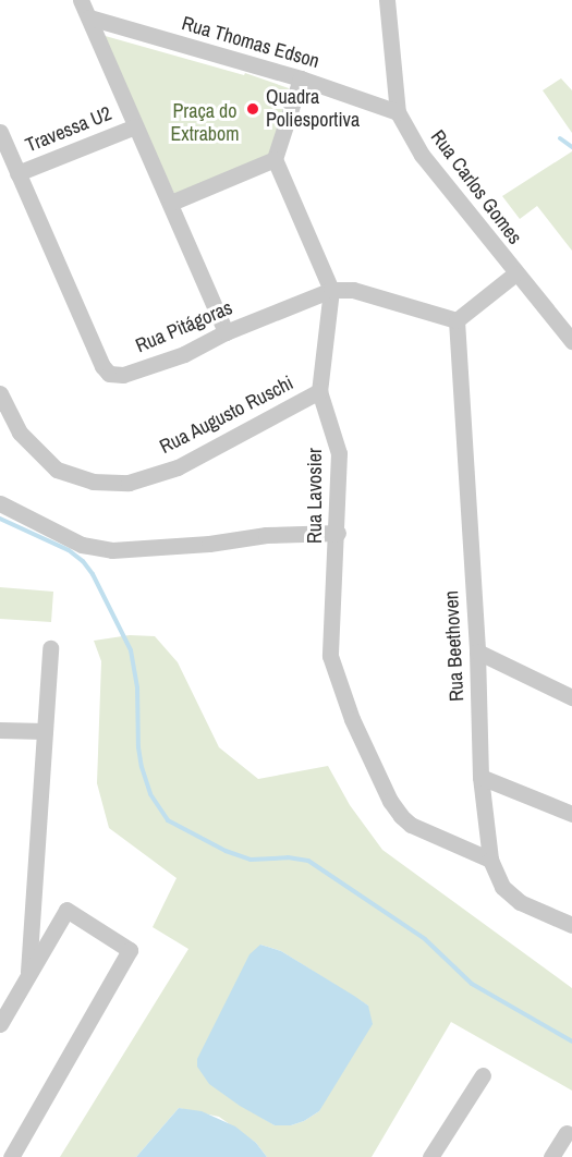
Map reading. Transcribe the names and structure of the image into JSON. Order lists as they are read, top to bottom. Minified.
{"streets":{"street":["Rua Thomas Edson","Travessa U2","Rua Carlos Gomes","Rua Pitágoras","Rua Augusto Ruschi","Rua Lavosier","Rua Beethoven"]},"crossings":[["Rua Thomas Edson","Rua Carlos Gomes"],["Travessa U2","Rua Pitágoras"],["Rua Pitágoras","Rua Lavosier"],["Rua Pitágoras","Rua Beethoven"],["Rua Augusto Ruschi","Rua Lavosier"],["Rua Lavosier","Rua Beethoven"]],"parks":["Praça do Extrabom"],"places":["Quadra Poliesportiva"]}
